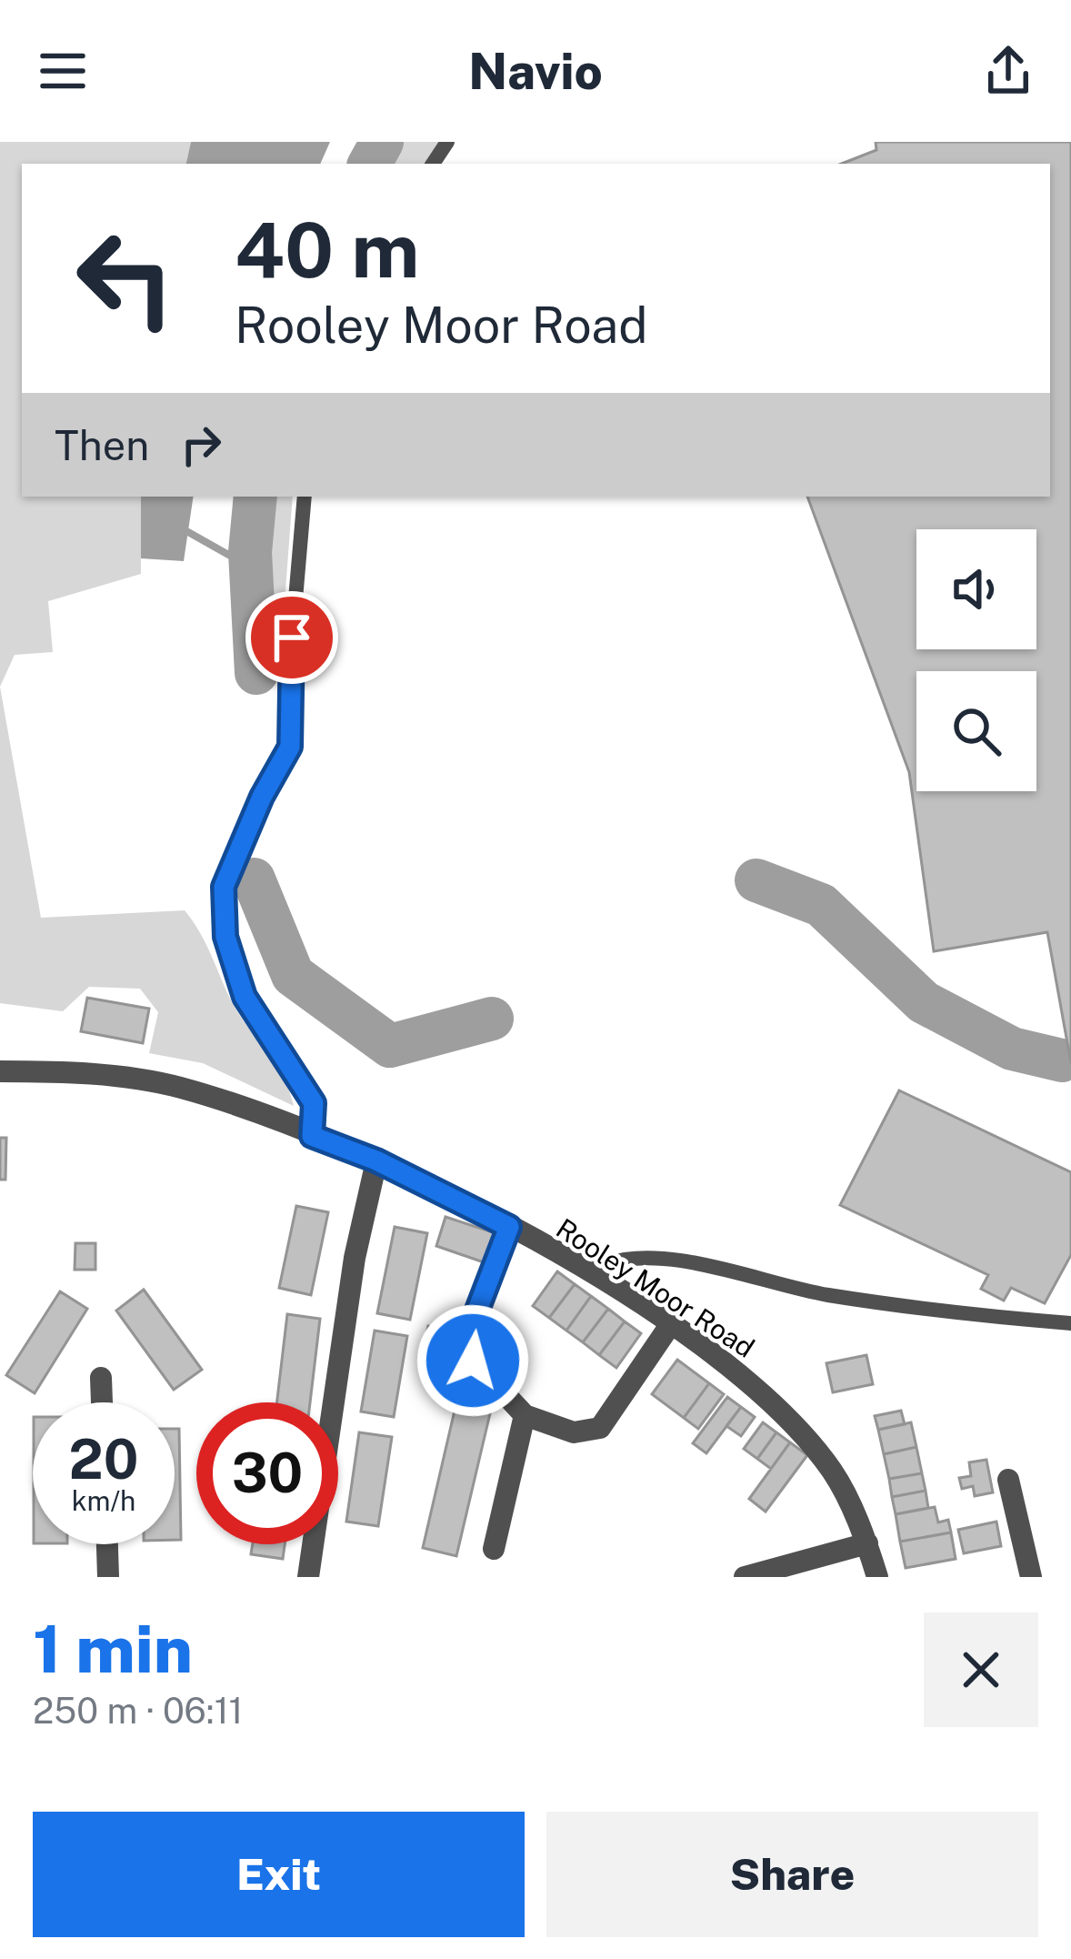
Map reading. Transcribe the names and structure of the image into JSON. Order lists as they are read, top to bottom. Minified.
{"streets":{"street":["Rooley Moor Road"]},"page":{"header":"Navio","turn":["40 m","Rooley Moor Road"],"then":"Then","speed":"20 km/h","limit":"30","heading":["1 min","250 m · 06:11"],"buttons":["Exit","Share"]}}
